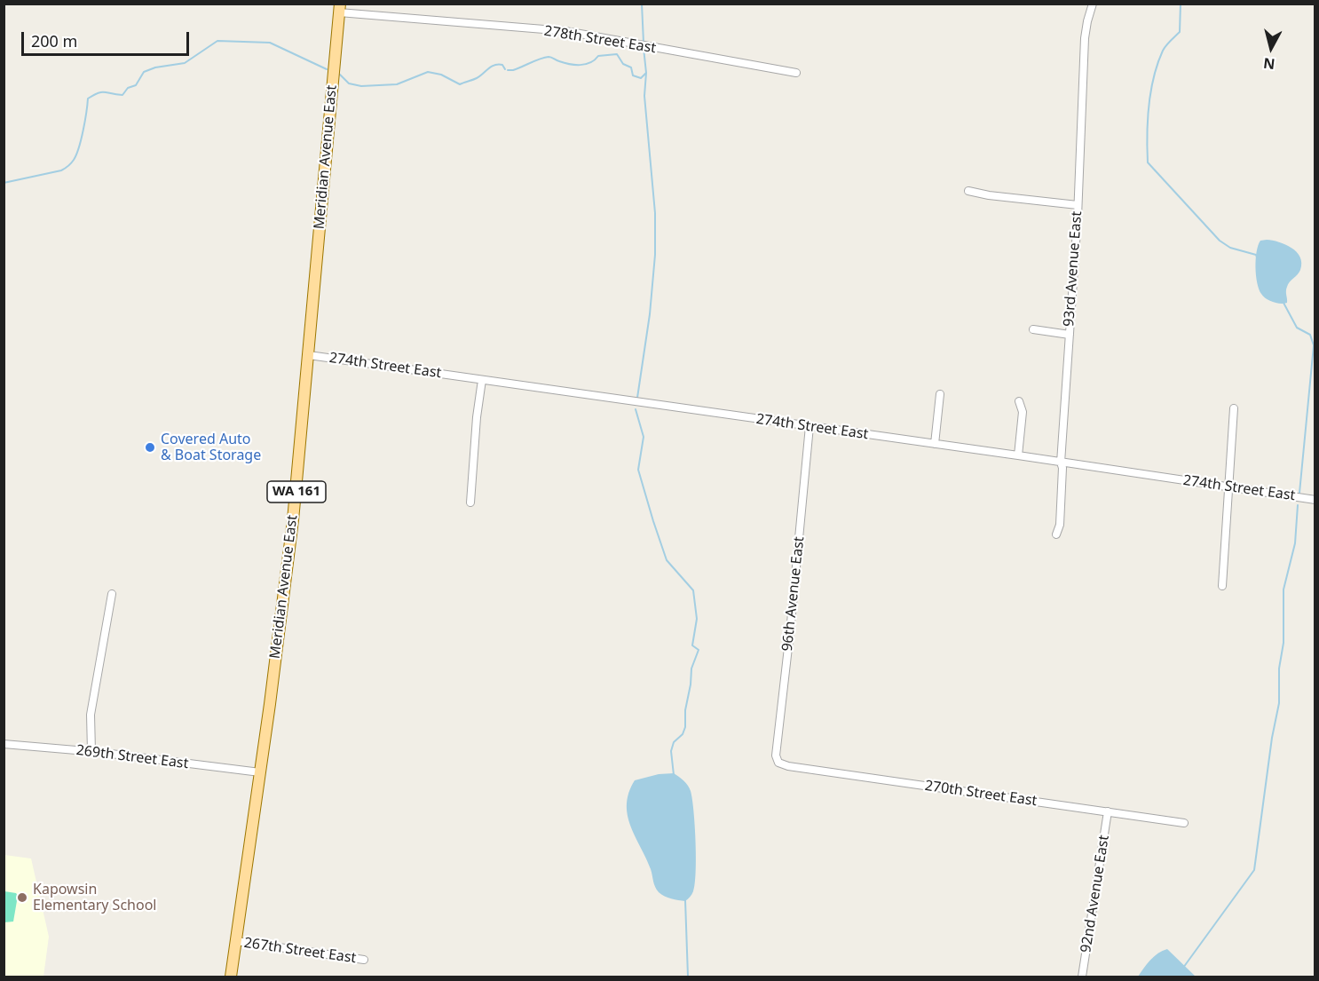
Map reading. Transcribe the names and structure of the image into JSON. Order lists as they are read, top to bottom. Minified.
{"streets":{"main road":["Meridian Avenue East","WA 161"],"street":["278th Street East","93rd Avenue East","274th Street East","96th Avenue East","269th Street East","270th Street East","92nd Avenue East","267th Street East"]},"crossings":[["278th Street East","Meridian Avenue East"],["Meridian Avenue East","274th Street East"],["Meridian Avenue East","269th Street East"],["Meridian Avenue East","267th Street East"],["93rd Avenue East","274th Street East"],["274th Street East","96th Avenue East"],["96th Avenue East","270th Street East"],["270th Street East","92nd Avenue East"]],"places":["Covered Auto & Boat Storage","Kapowsin Elementary School"],"scale_bar":"200 m","north":"bottom"}
